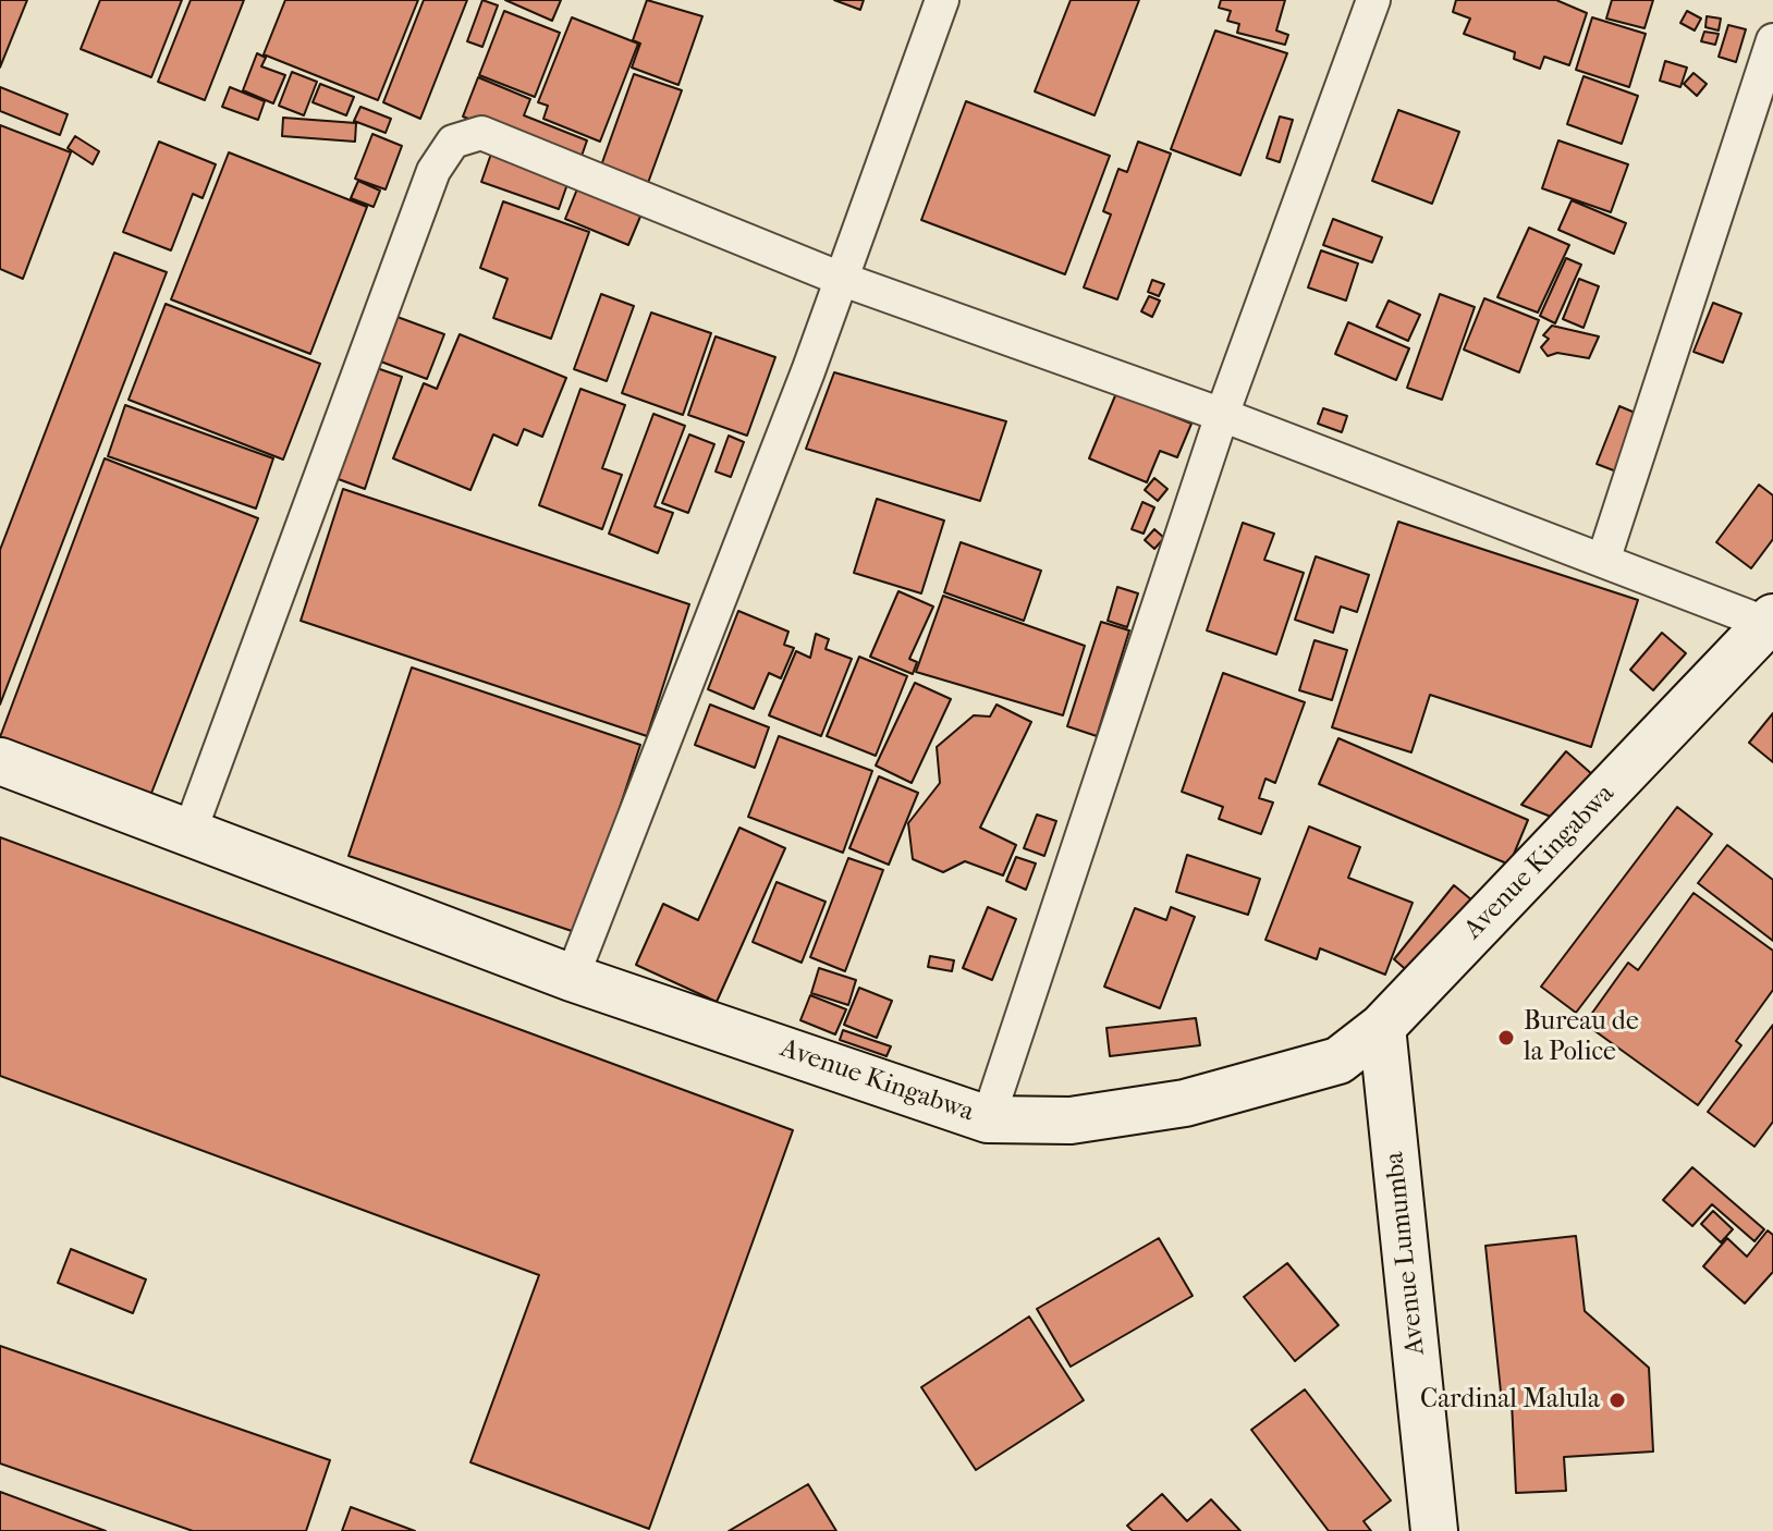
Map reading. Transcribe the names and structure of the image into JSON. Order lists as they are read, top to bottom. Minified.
{"streets":{"street":["Avenue Kingabwa","Avenue Lumumba"]},"crossings":[["Avenue Kingabwa","Avenue Lumumba"]],"places":["Bureau de la Police","Cardinal Malula"]}
